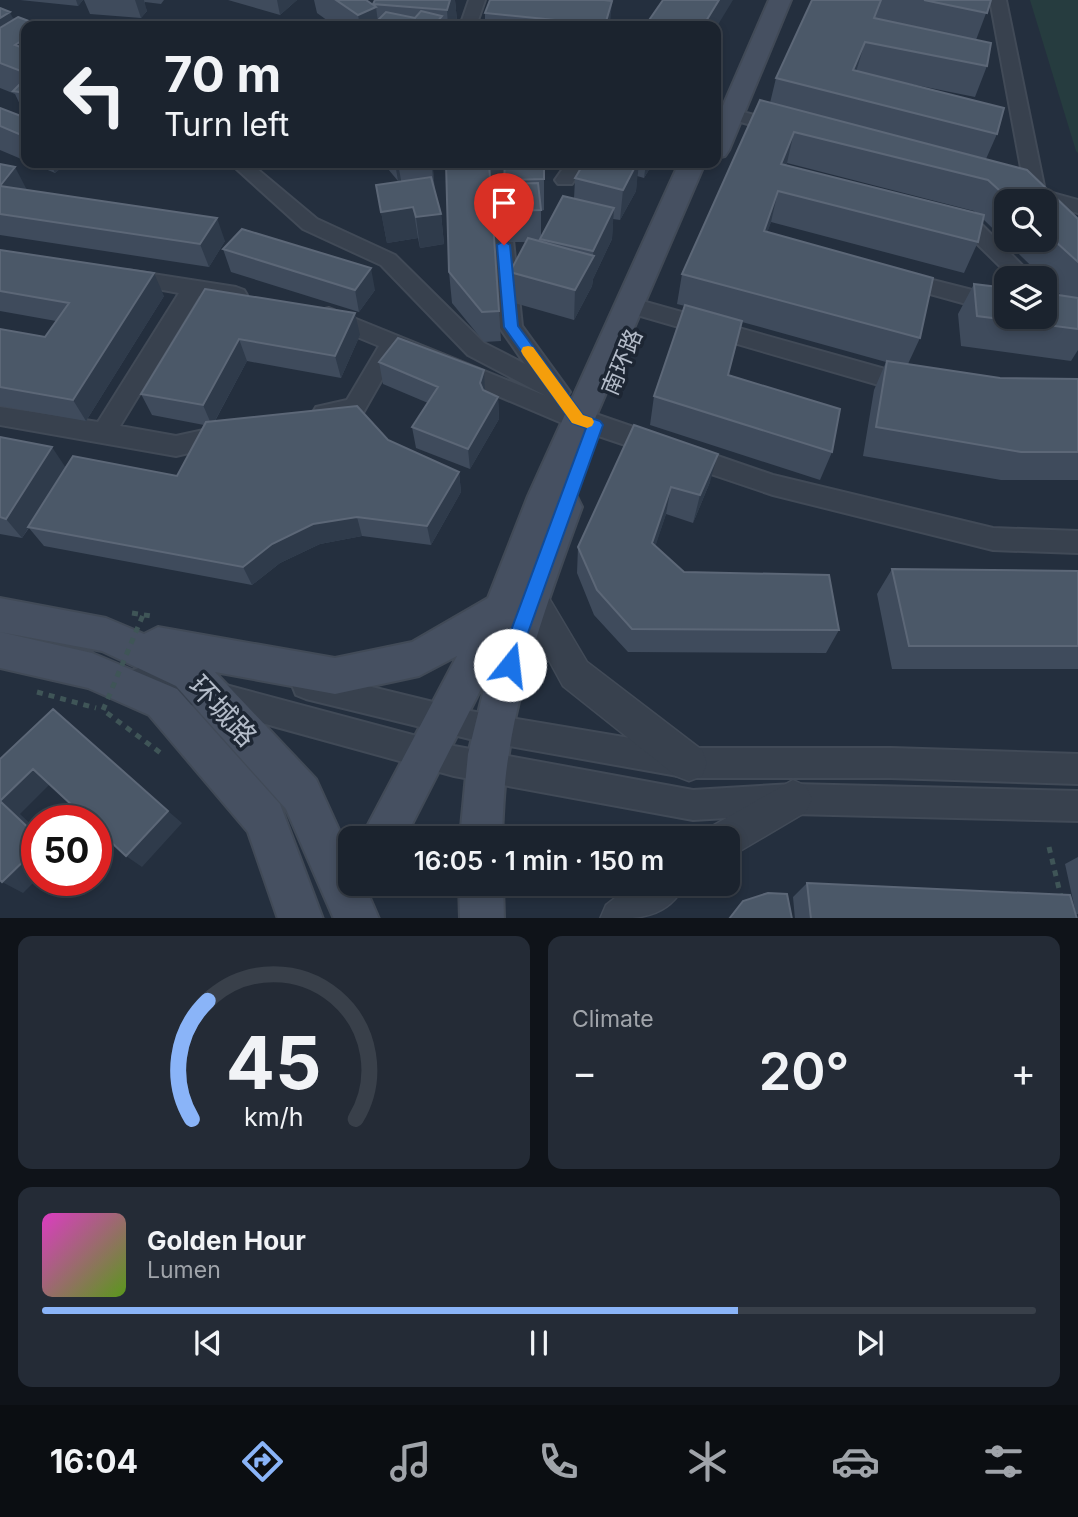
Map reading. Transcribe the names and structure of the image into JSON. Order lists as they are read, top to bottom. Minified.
{"streets":{"main road":["南环路","环城路"]},"page":{"turn":["70 m","Turn left"],"limit":"50","trip":"16:05 · 1 min · 150 m","tile":"Climate","heat":["−","20°","+"],"song":["Golden Hour","Lumen"],"tabs":"16:04","gauge":["45","km/h"]}}
